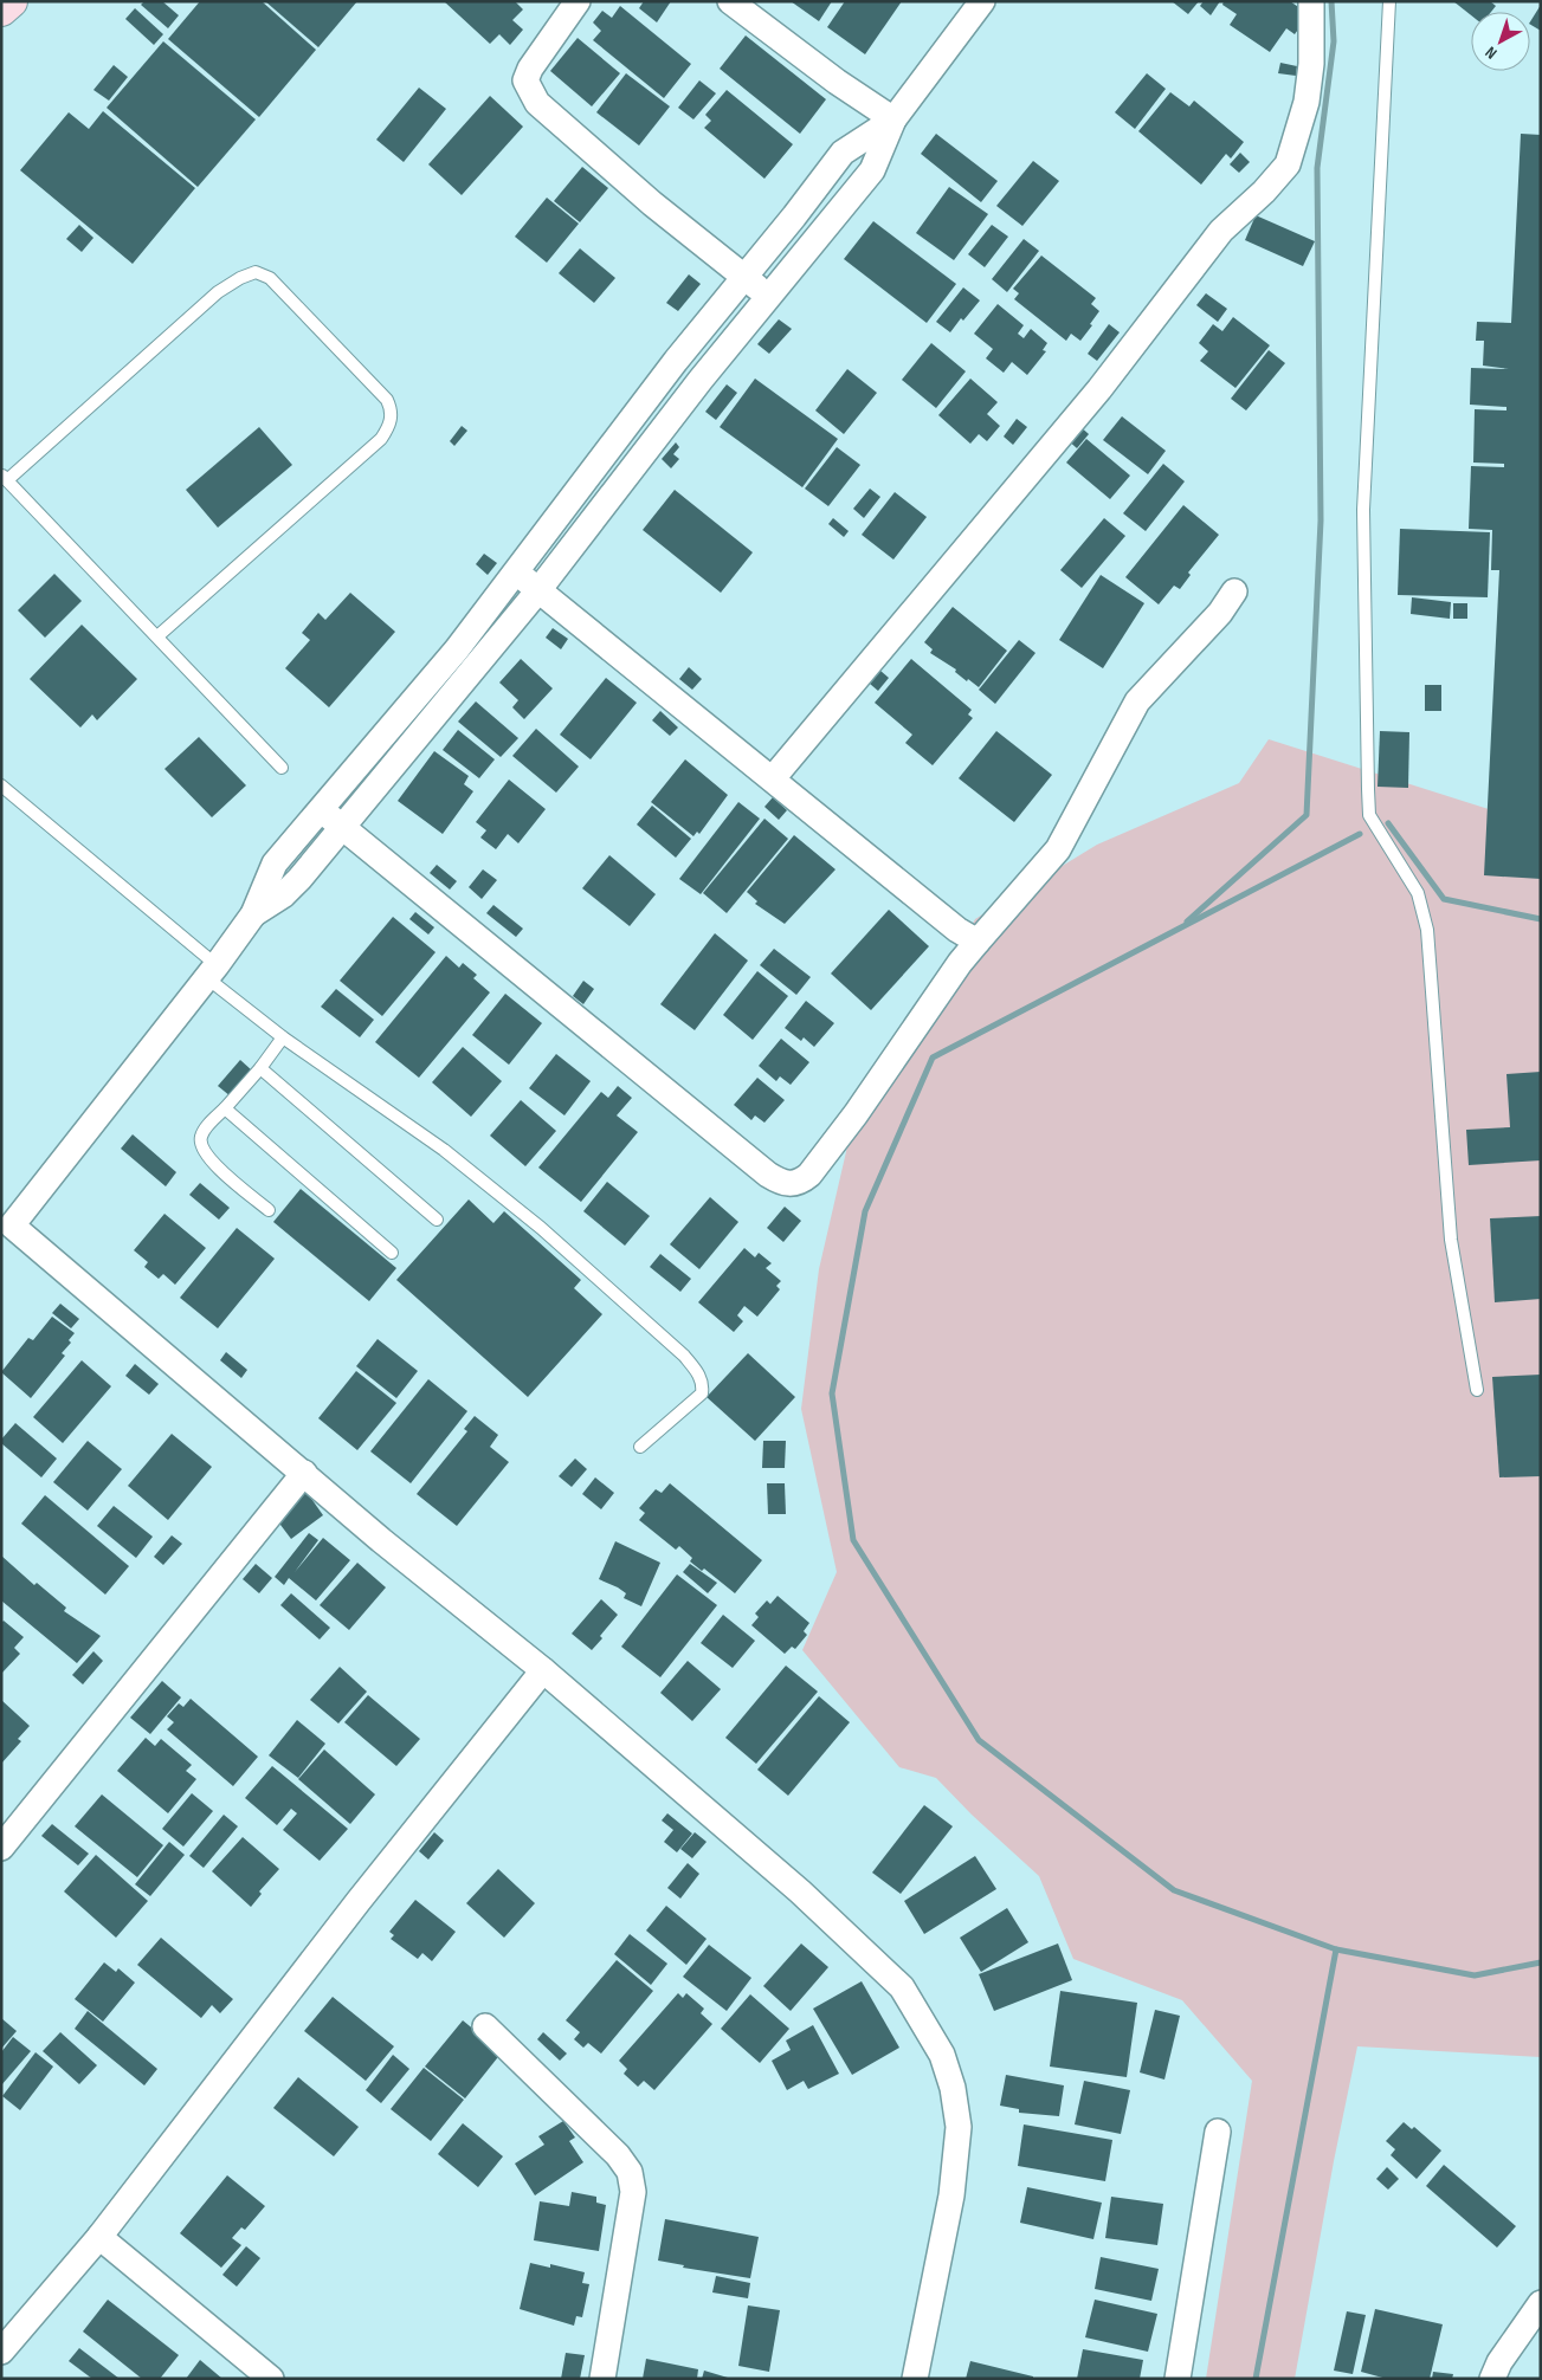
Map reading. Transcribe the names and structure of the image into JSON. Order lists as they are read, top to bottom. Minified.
{"north":"bottom left"}
